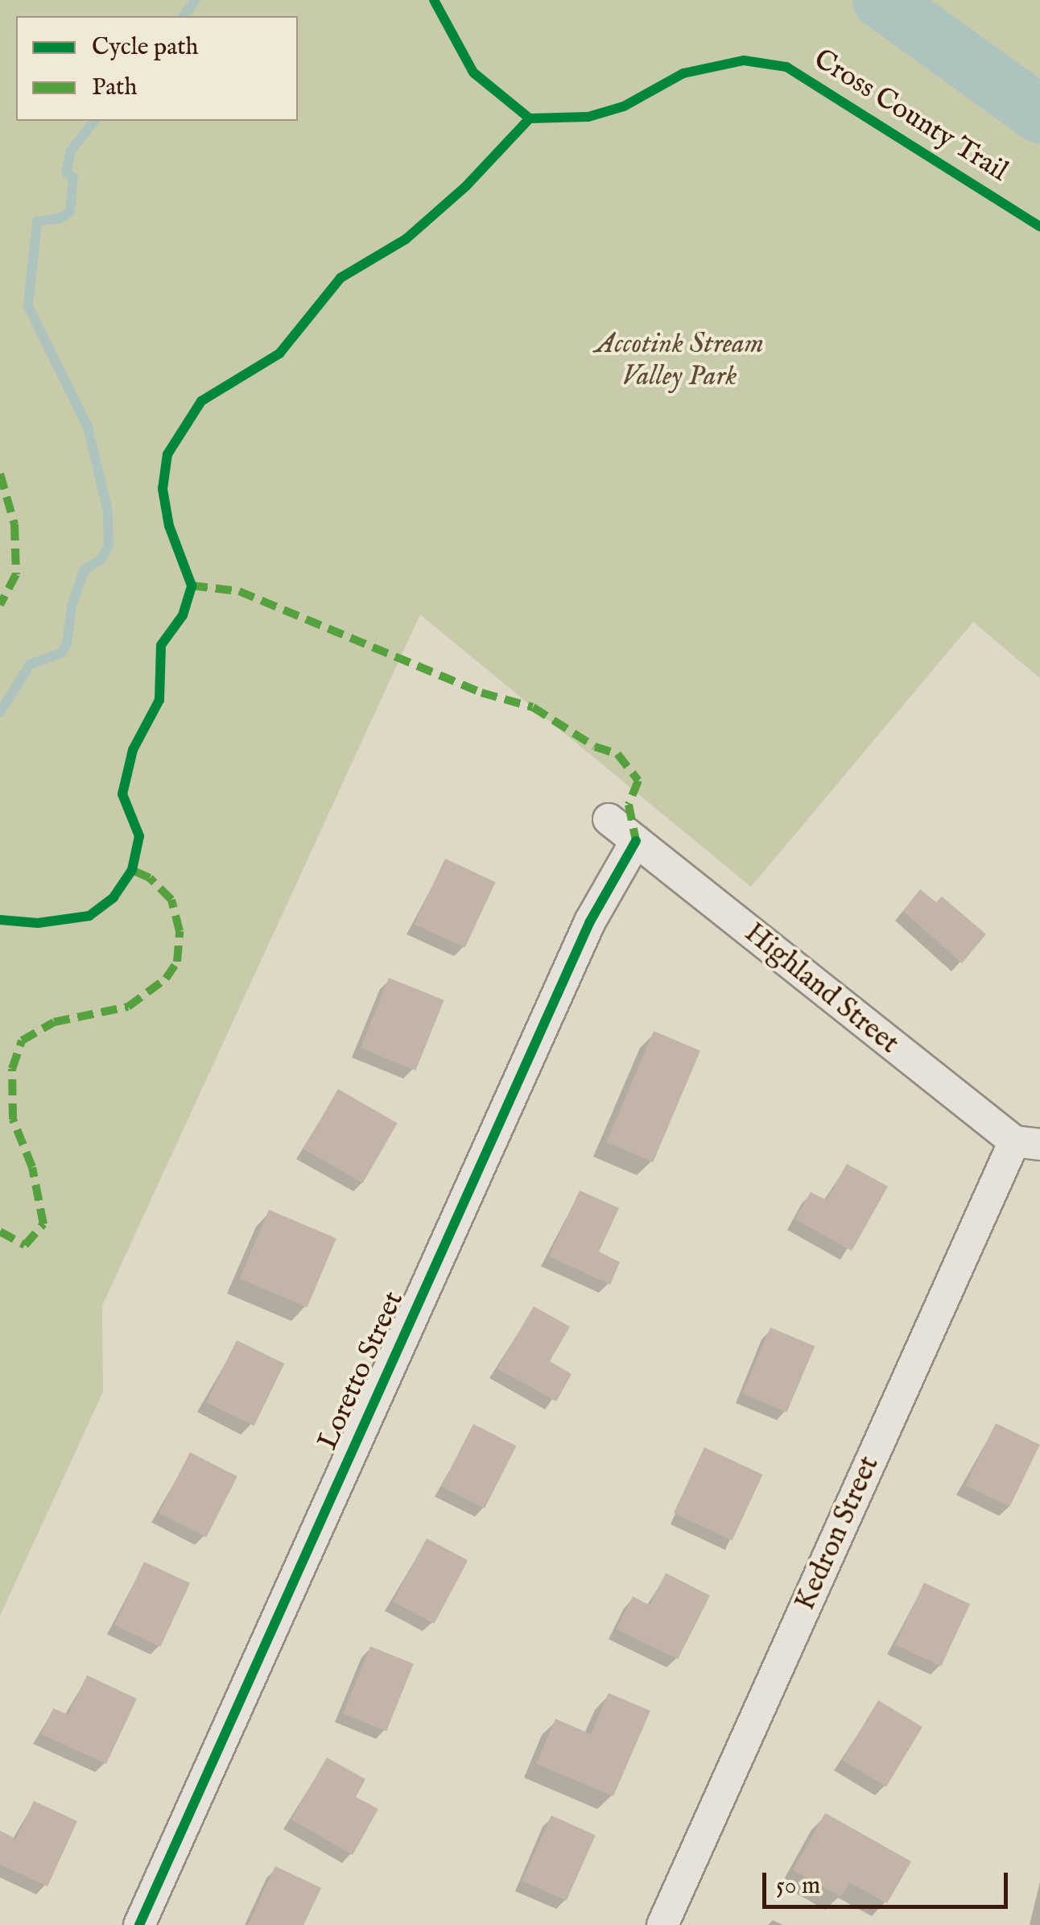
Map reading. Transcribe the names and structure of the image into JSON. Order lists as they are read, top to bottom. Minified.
{"streets":{"street":["Highland Street","Loretto Street","Kedron Street"],"cycle path":["Cross County Trail"]},"crossings":[["Highland Street","Loretto Street"],["Highland Street","Kedron Street"]],"parks":["Accotink Stream Valley Park"],"legend":["Cycle path","Path"],"scale_bar":"50 m"}
